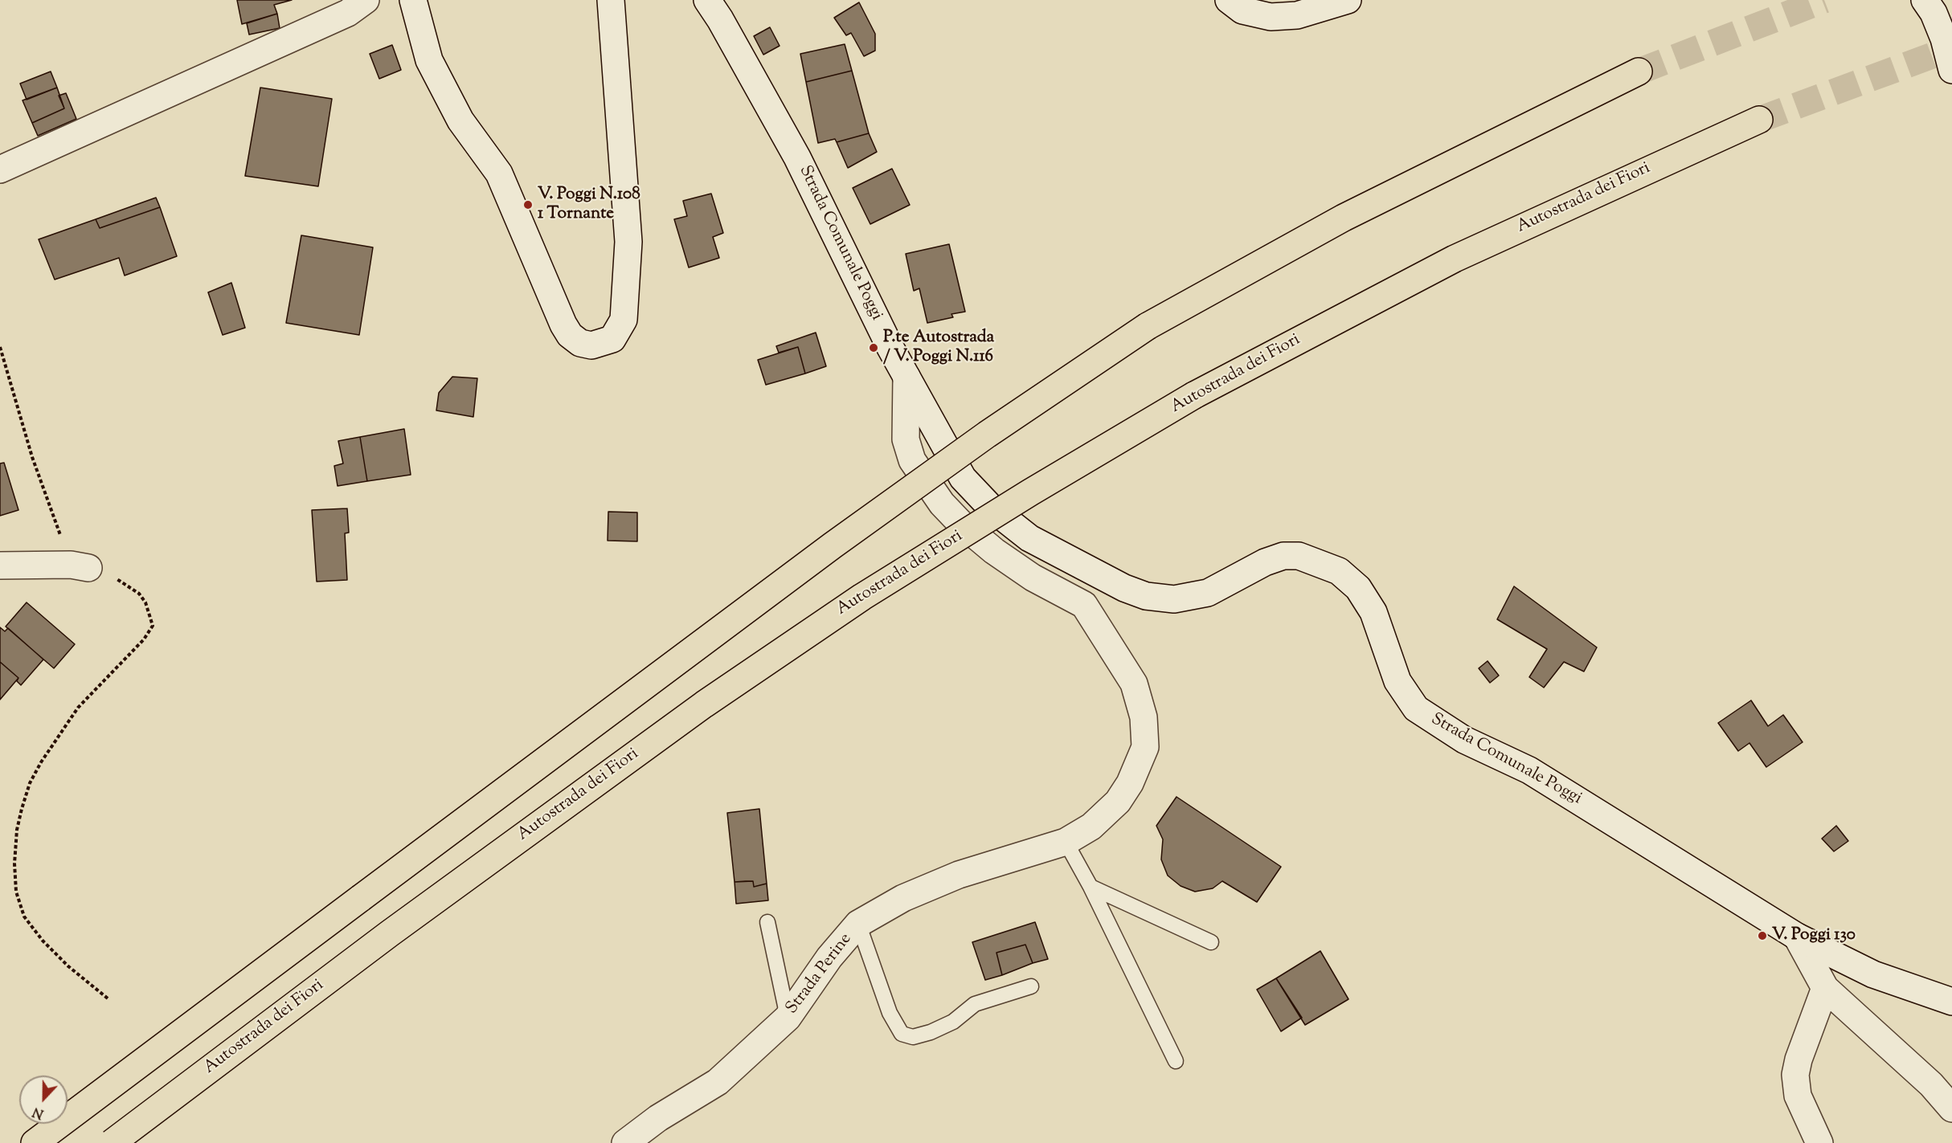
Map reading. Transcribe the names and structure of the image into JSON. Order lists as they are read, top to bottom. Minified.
{"streets":{"highway":["Autostrada dei Fiori"],"main road":["Strada Comunale Poggi","Strada Perine"]},"crossings":[["Strada Comunale Poggi","Strada Perine"]],"places":["V. Poggi N.108 1 Tornante","P.te Autostrada / V. Poggi N.116","V. Poggi 130"],"north":"bottom"}
